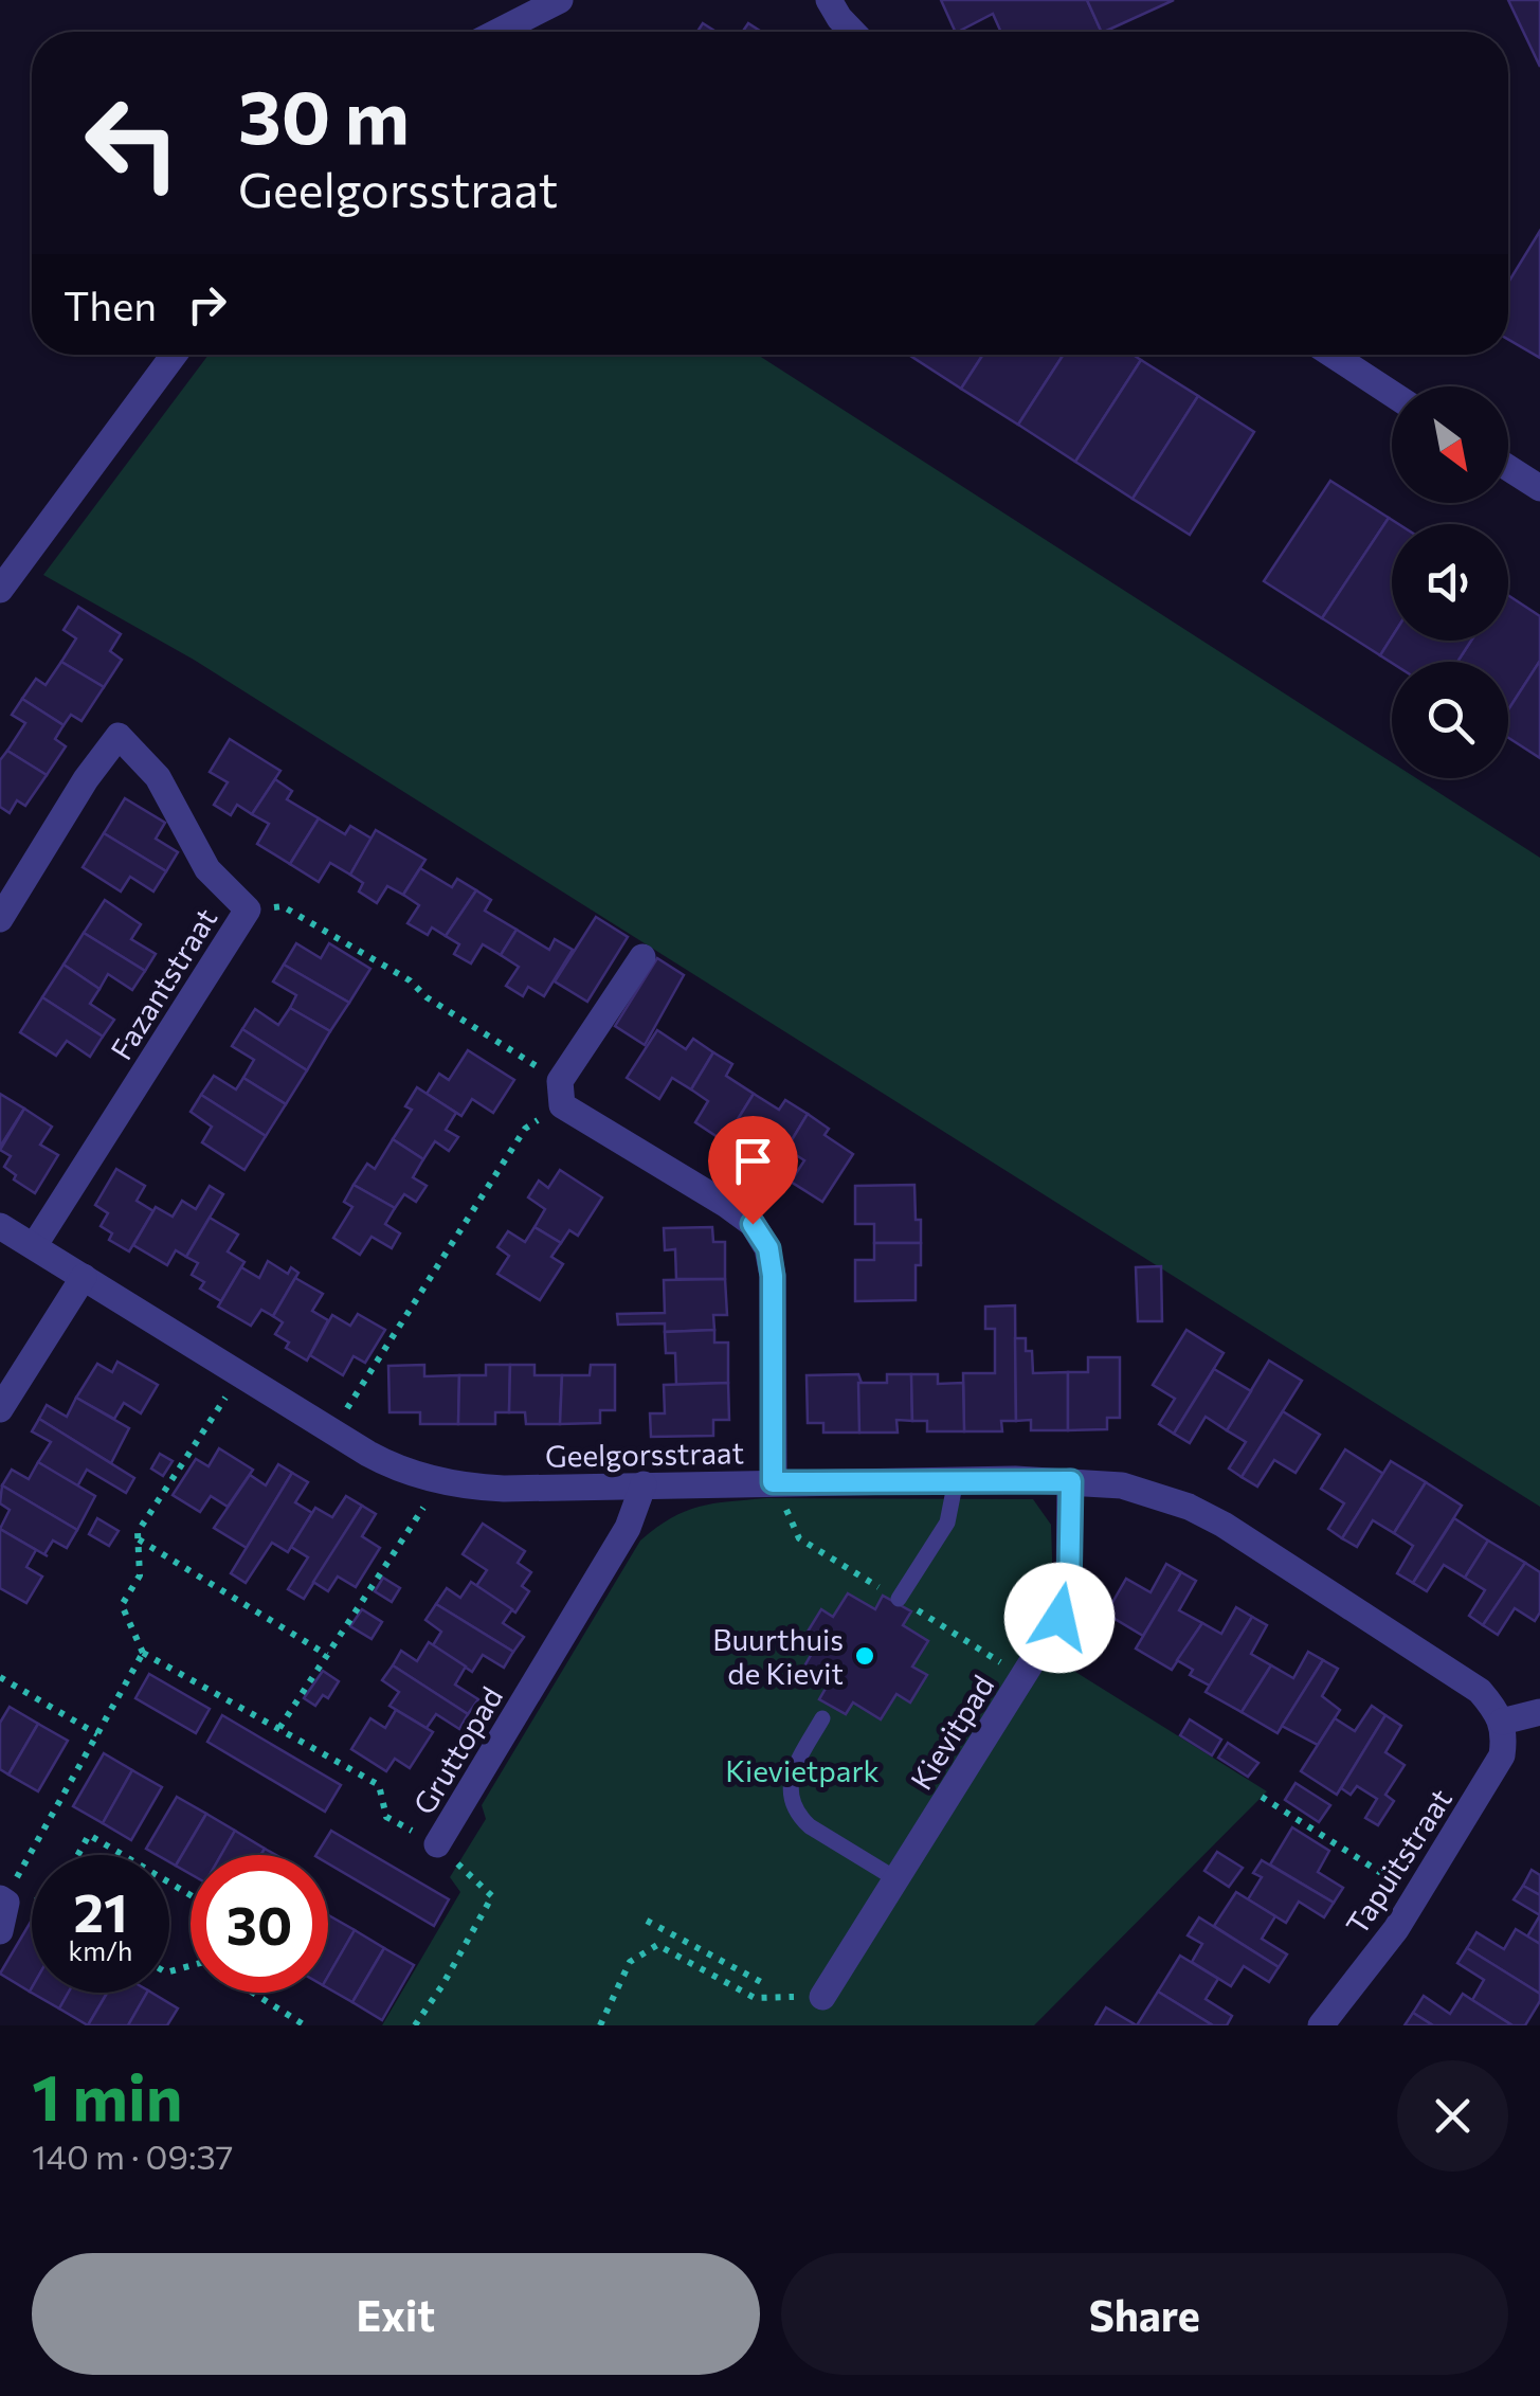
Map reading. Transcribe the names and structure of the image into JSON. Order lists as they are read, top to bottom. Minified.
{"streets":{"street":["Fazantstraat","Geelgorsstraat","Kievitpad","Gruttopad","Tapuitstraat"]},"crossings":[["Fazantstraat","Geelgorsstraat"],["Geelgorsstraat","Kievitpad"],["Geelgorsstraat","Gruttopad"],["Geelgorsstraat","Tapuitstraat"]],"parks":["Kievietpark"],"places":["Buurthuis de Kievit"],"north":"bottom right","page":{"turn":["30 m","Geelgorsstraat"],"then":"Then","speed":"21 km/h","limit":"30","heading":["1 min","140 m · 09:37"],"buttons":["Exit","Share"]}}
